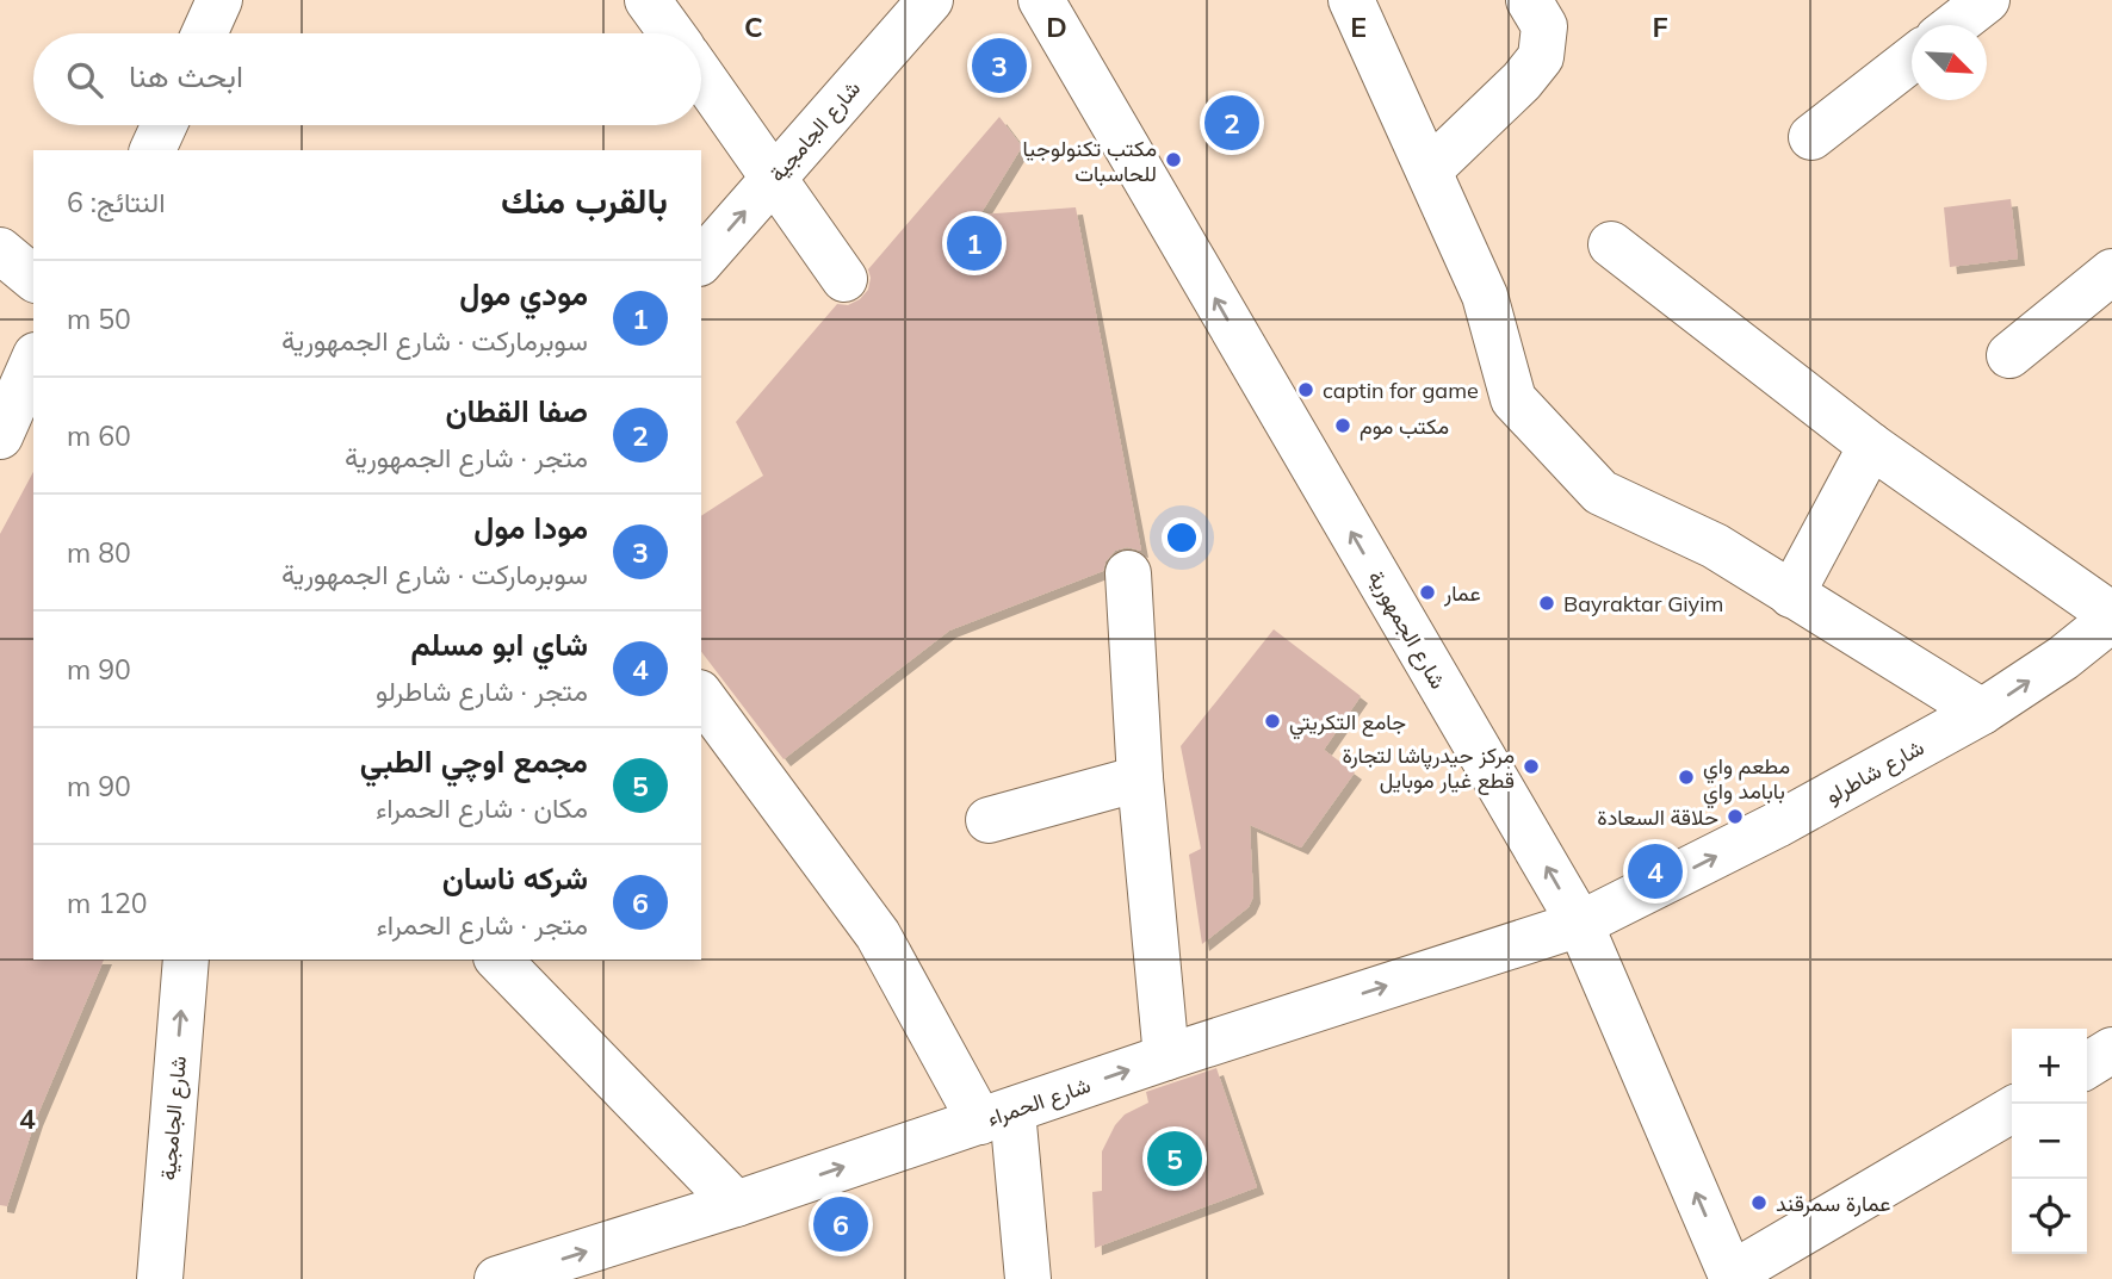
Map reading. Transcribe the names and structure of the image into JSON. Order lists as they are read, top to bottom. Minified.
{"streets":{"street":["شارع الجامجية","شارع الجمهورية","شارع شاطرلو","شارع الحمراء"]},"crossings":[["شارع الجمهورية","شارع شاطرلو"],["شارع الجمهورية","شارع الحمراء"],["شارع شاطرلو","شارع الحمراء"]],"one_way":["شارع الجامجية","شارع الحمراء"],"places":["مكتب تكنولوجيا للحاسبات","captin for game","مكتب موم","عمار","Bayraktar Giyim","جامع التكريتي","مركز حيدرپاشا لتجارة قطع غيار موبايل","مطعم واي بابامد واي","حلاقة السعادة","عمارة سمرقند"],"north":"bottom right","page":{"pins":["3","2","1","4","5","6"],"search":"ابحث هنا","heading":["بالقرب منك","النتائج: 6"],"list":[{"mark":"1","name":"مودي مول","note":"سوبرماركت · شارع الجمهورية","value":"50 m"},{"mark":"2","name":"صفا القطان","note":"متجر · شارع الجمهورية","value":"60 m"},{"mark":"3","name":"مودا مول","note":"سوبرماركت · شارع الجمهورية","value":"80 m"},{"mark":"4","name":"شاي ابو مسلم","note":"متجر · شارع شاطرلو","value":"90 m"},{"mark":"5","name":"مجمع اوچي الطبي","note":"مكان · شارع الحمراء","value":"90 m"},{"mark":"6","name":"شرکە ناسان","note":"متجر · شارع الحمراء","value":"120 m"}],"map_buttons":["+","−"]},"grid":{"columns":["C","D","E","F"],"rows":["4"]}}
